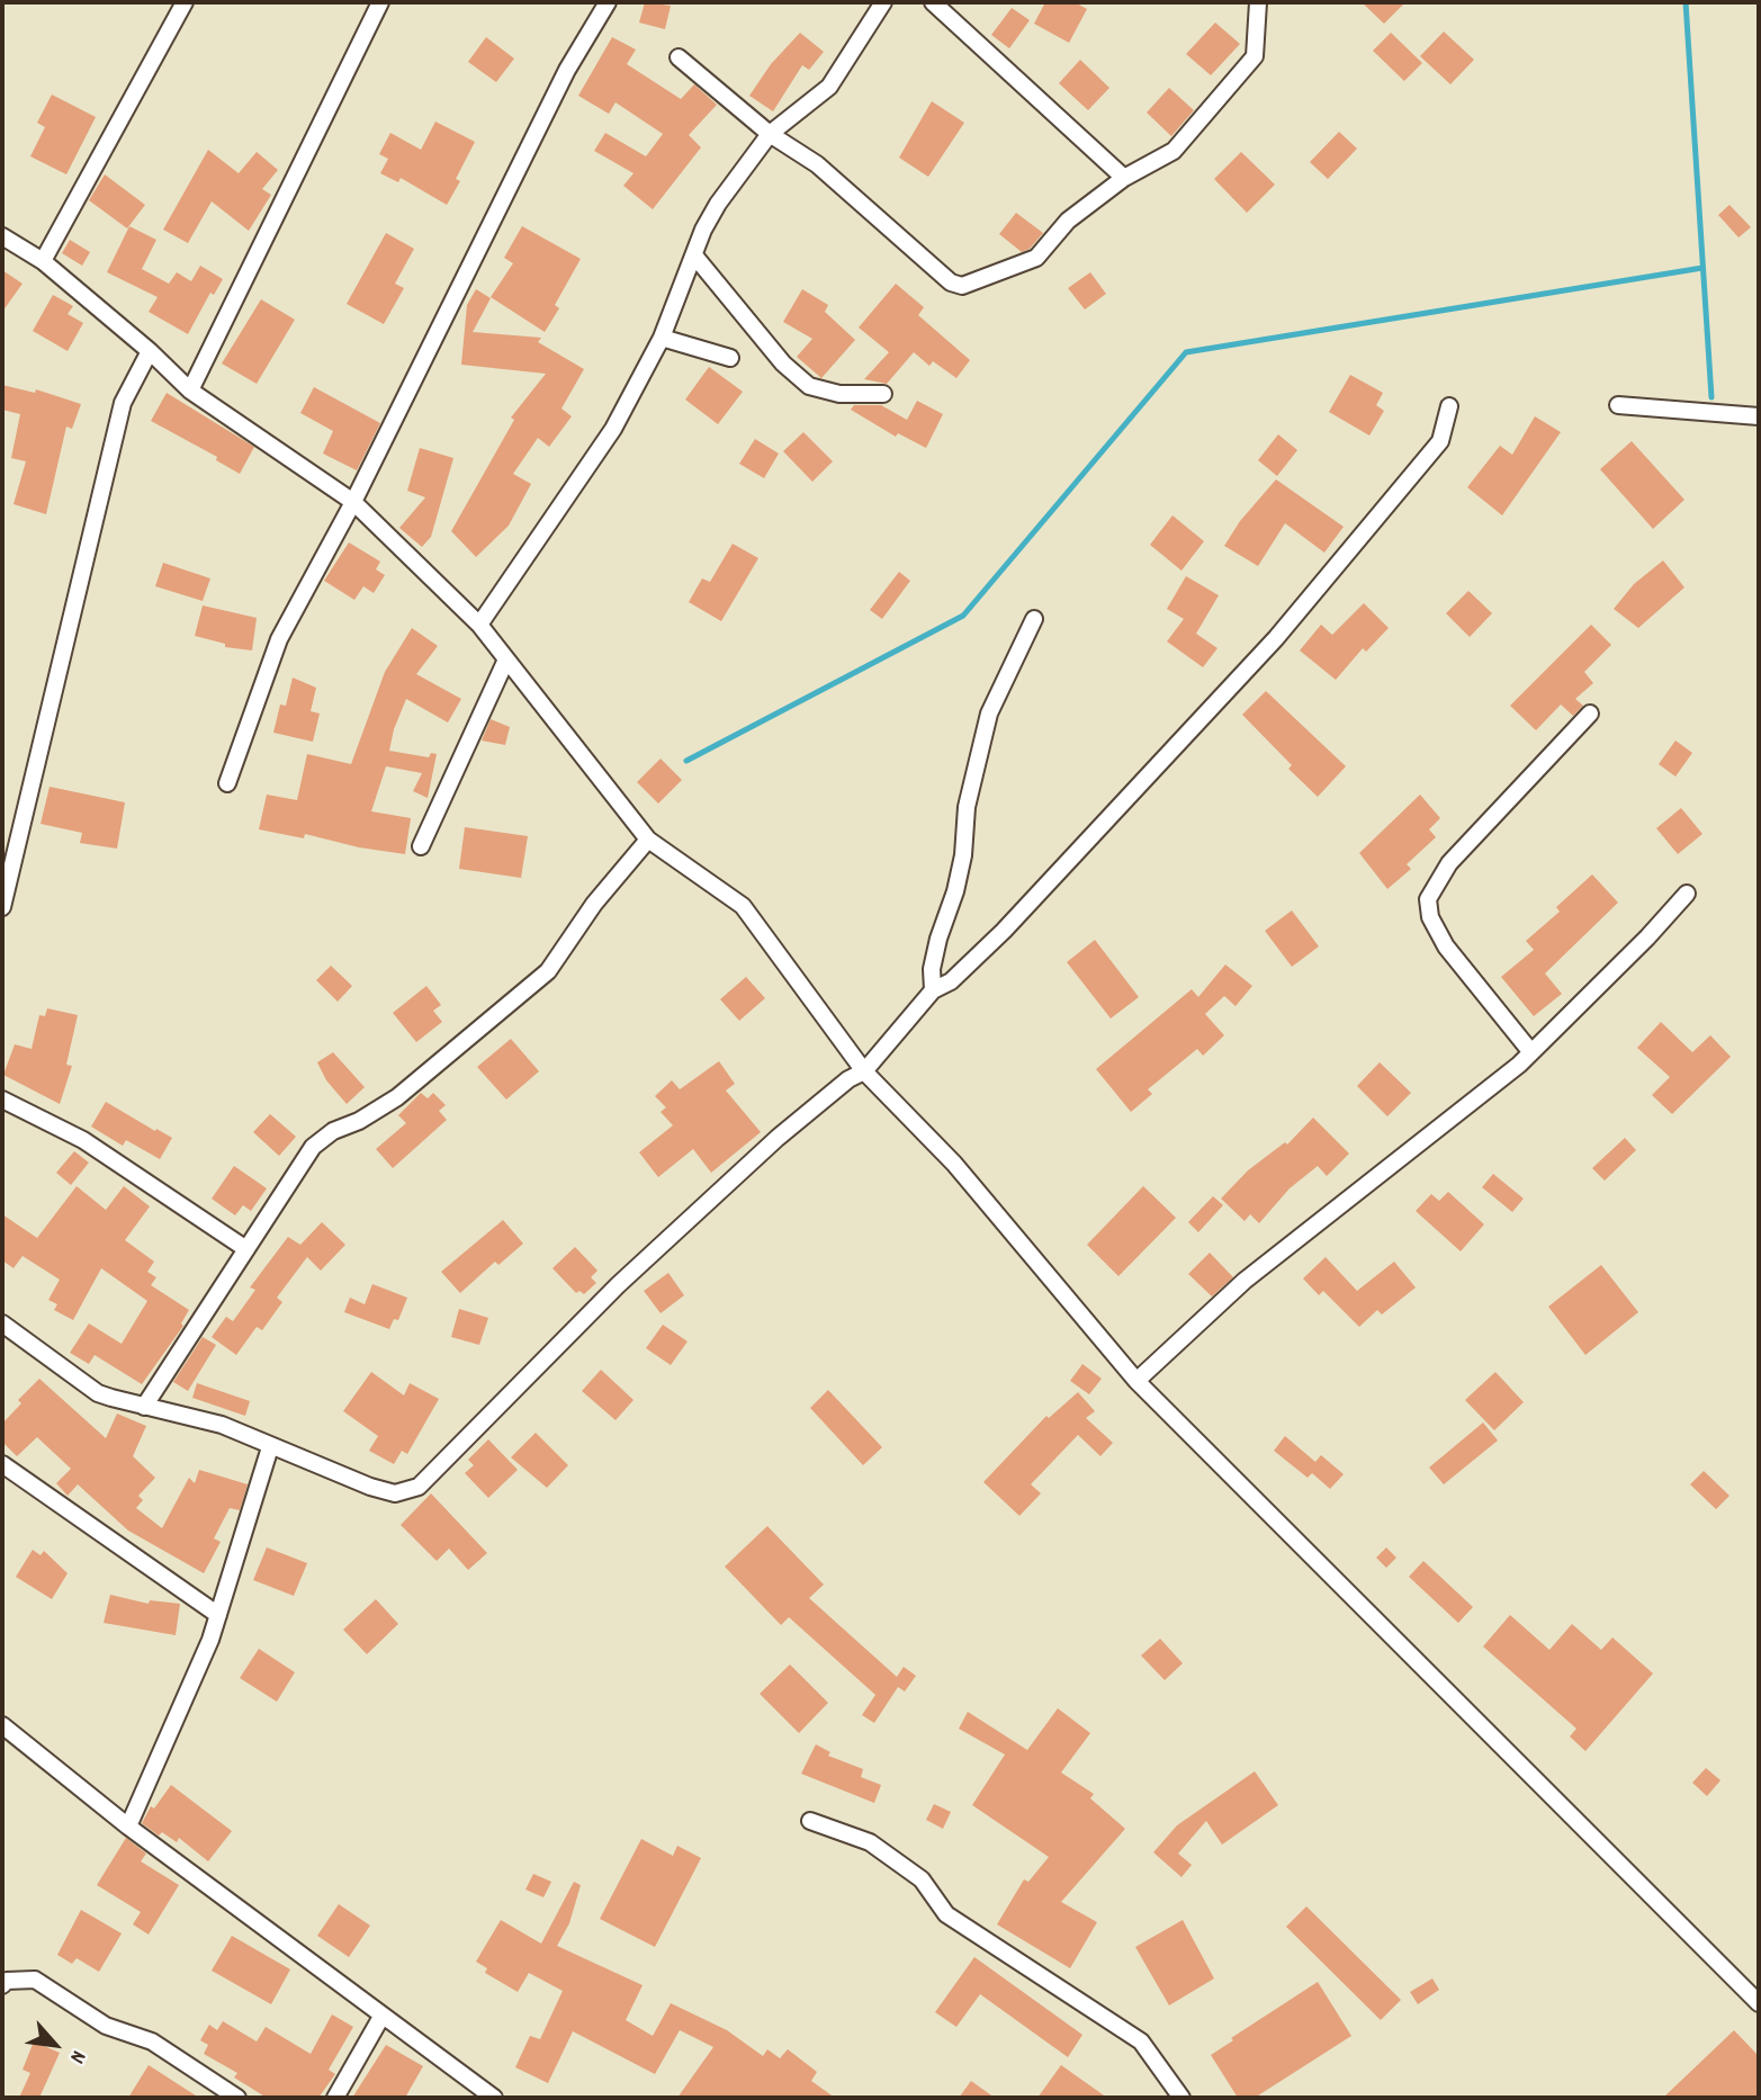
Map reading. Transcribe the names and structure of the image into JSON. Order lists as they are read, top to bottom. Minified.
{"north":"bottom right"}
